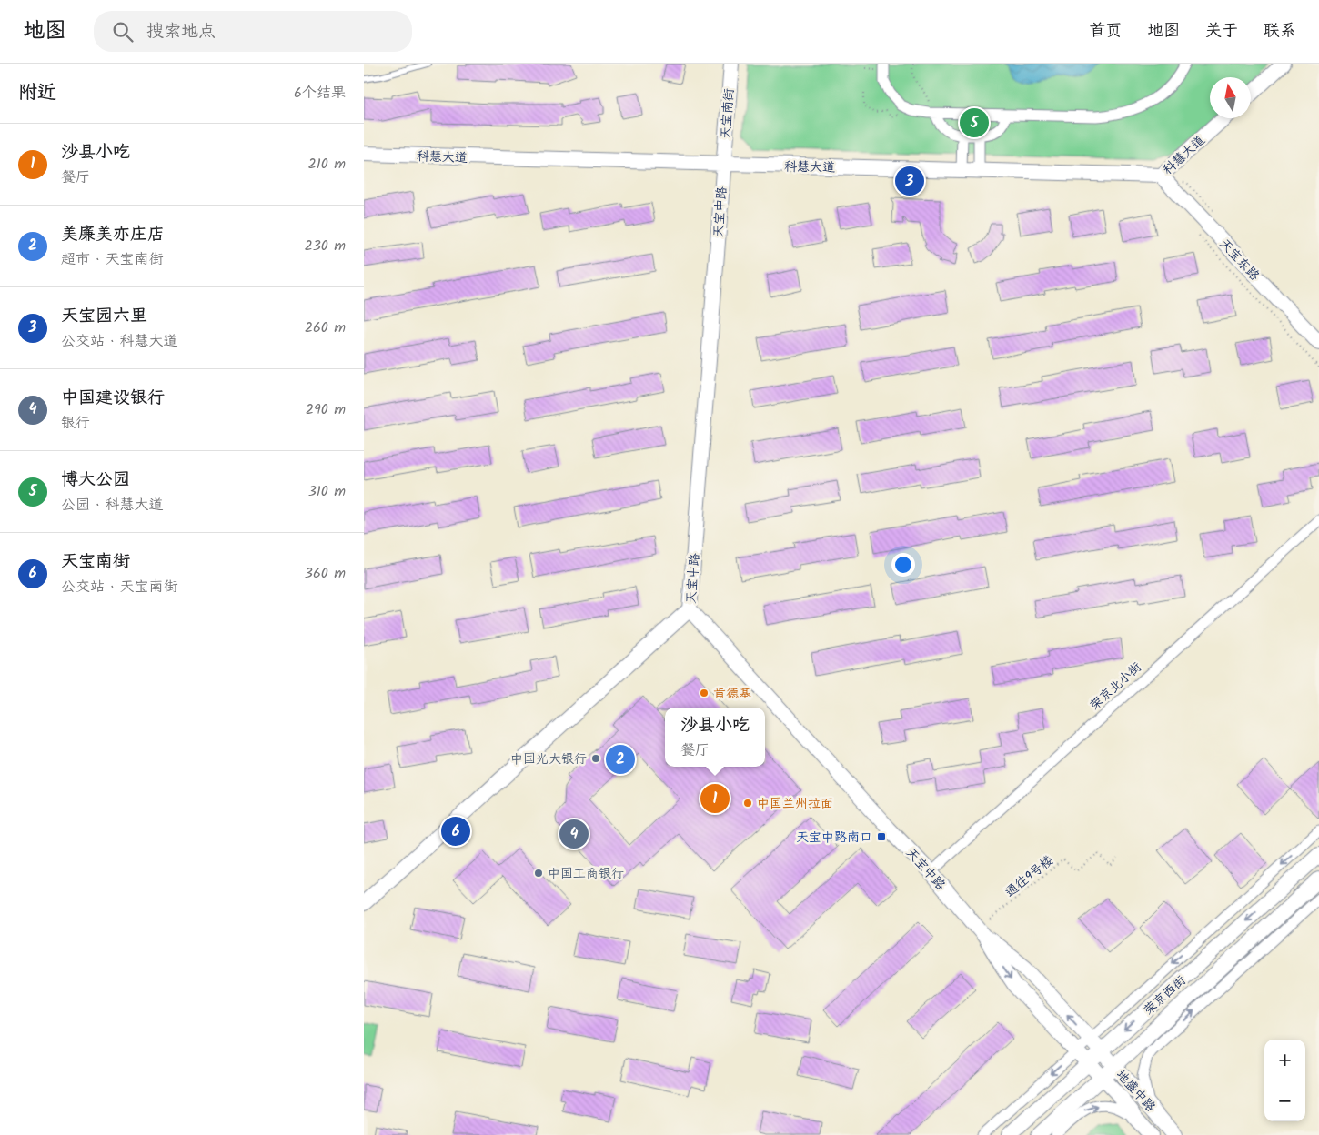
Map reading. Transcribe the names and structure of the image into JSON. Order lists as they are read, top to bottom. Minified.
{"streets":{"street":["天宝南街","科慧大道","天宝中路","天宝东路","荣京北小街","荣京西街","地盛中路"],"path":["通往9号楼"]},"crossings":[["天宝南街","科慧大道"],["天宝南街","天宝中路"],["科慧大道","天宝中路"],["科慧大道","天宝东路"],["天宝中路","荣京北小街"],["天宝中路","荣京西街"],["天宝中路","地盛中路"],["荣京西街","地盛中路"]],"places":{"other":["肯德基","中国光大银行","中国兰州拉面","中国工商银行"],"transit":["天宝中路南口"]},"north":"top","page":{"header":"地图","search":"搜索地点","nav":["首页","地图","关于","联系"],"heading":["附近","6个结果"],"pins":["5","3","2","1","6","4"],"list":[{"mark":"1","name":"沙县小吃","note":"餐厅","value":"210 m"},{"mark":"2","name":"美廉美亦庄店","note":"超市 · 天宝南街","value":"230 m"},{"mark":"3","name":"天宝园六里","note":"公交站 · 科慧大道","value":"260 m"},{"mark":"4","name":"中国建设银行","note":"银行","value":"290 m"},{"mark":"5","name":"博大公园","note":"公园 · 科慧大道","value":"310 m"},{"mark":"6","name":"天宝南街","note":"公交站 · 天宝南街","value":"360 m"}],"popup":["沙县小吃","餐厅"],"map_buttons":["+","−"]}}
